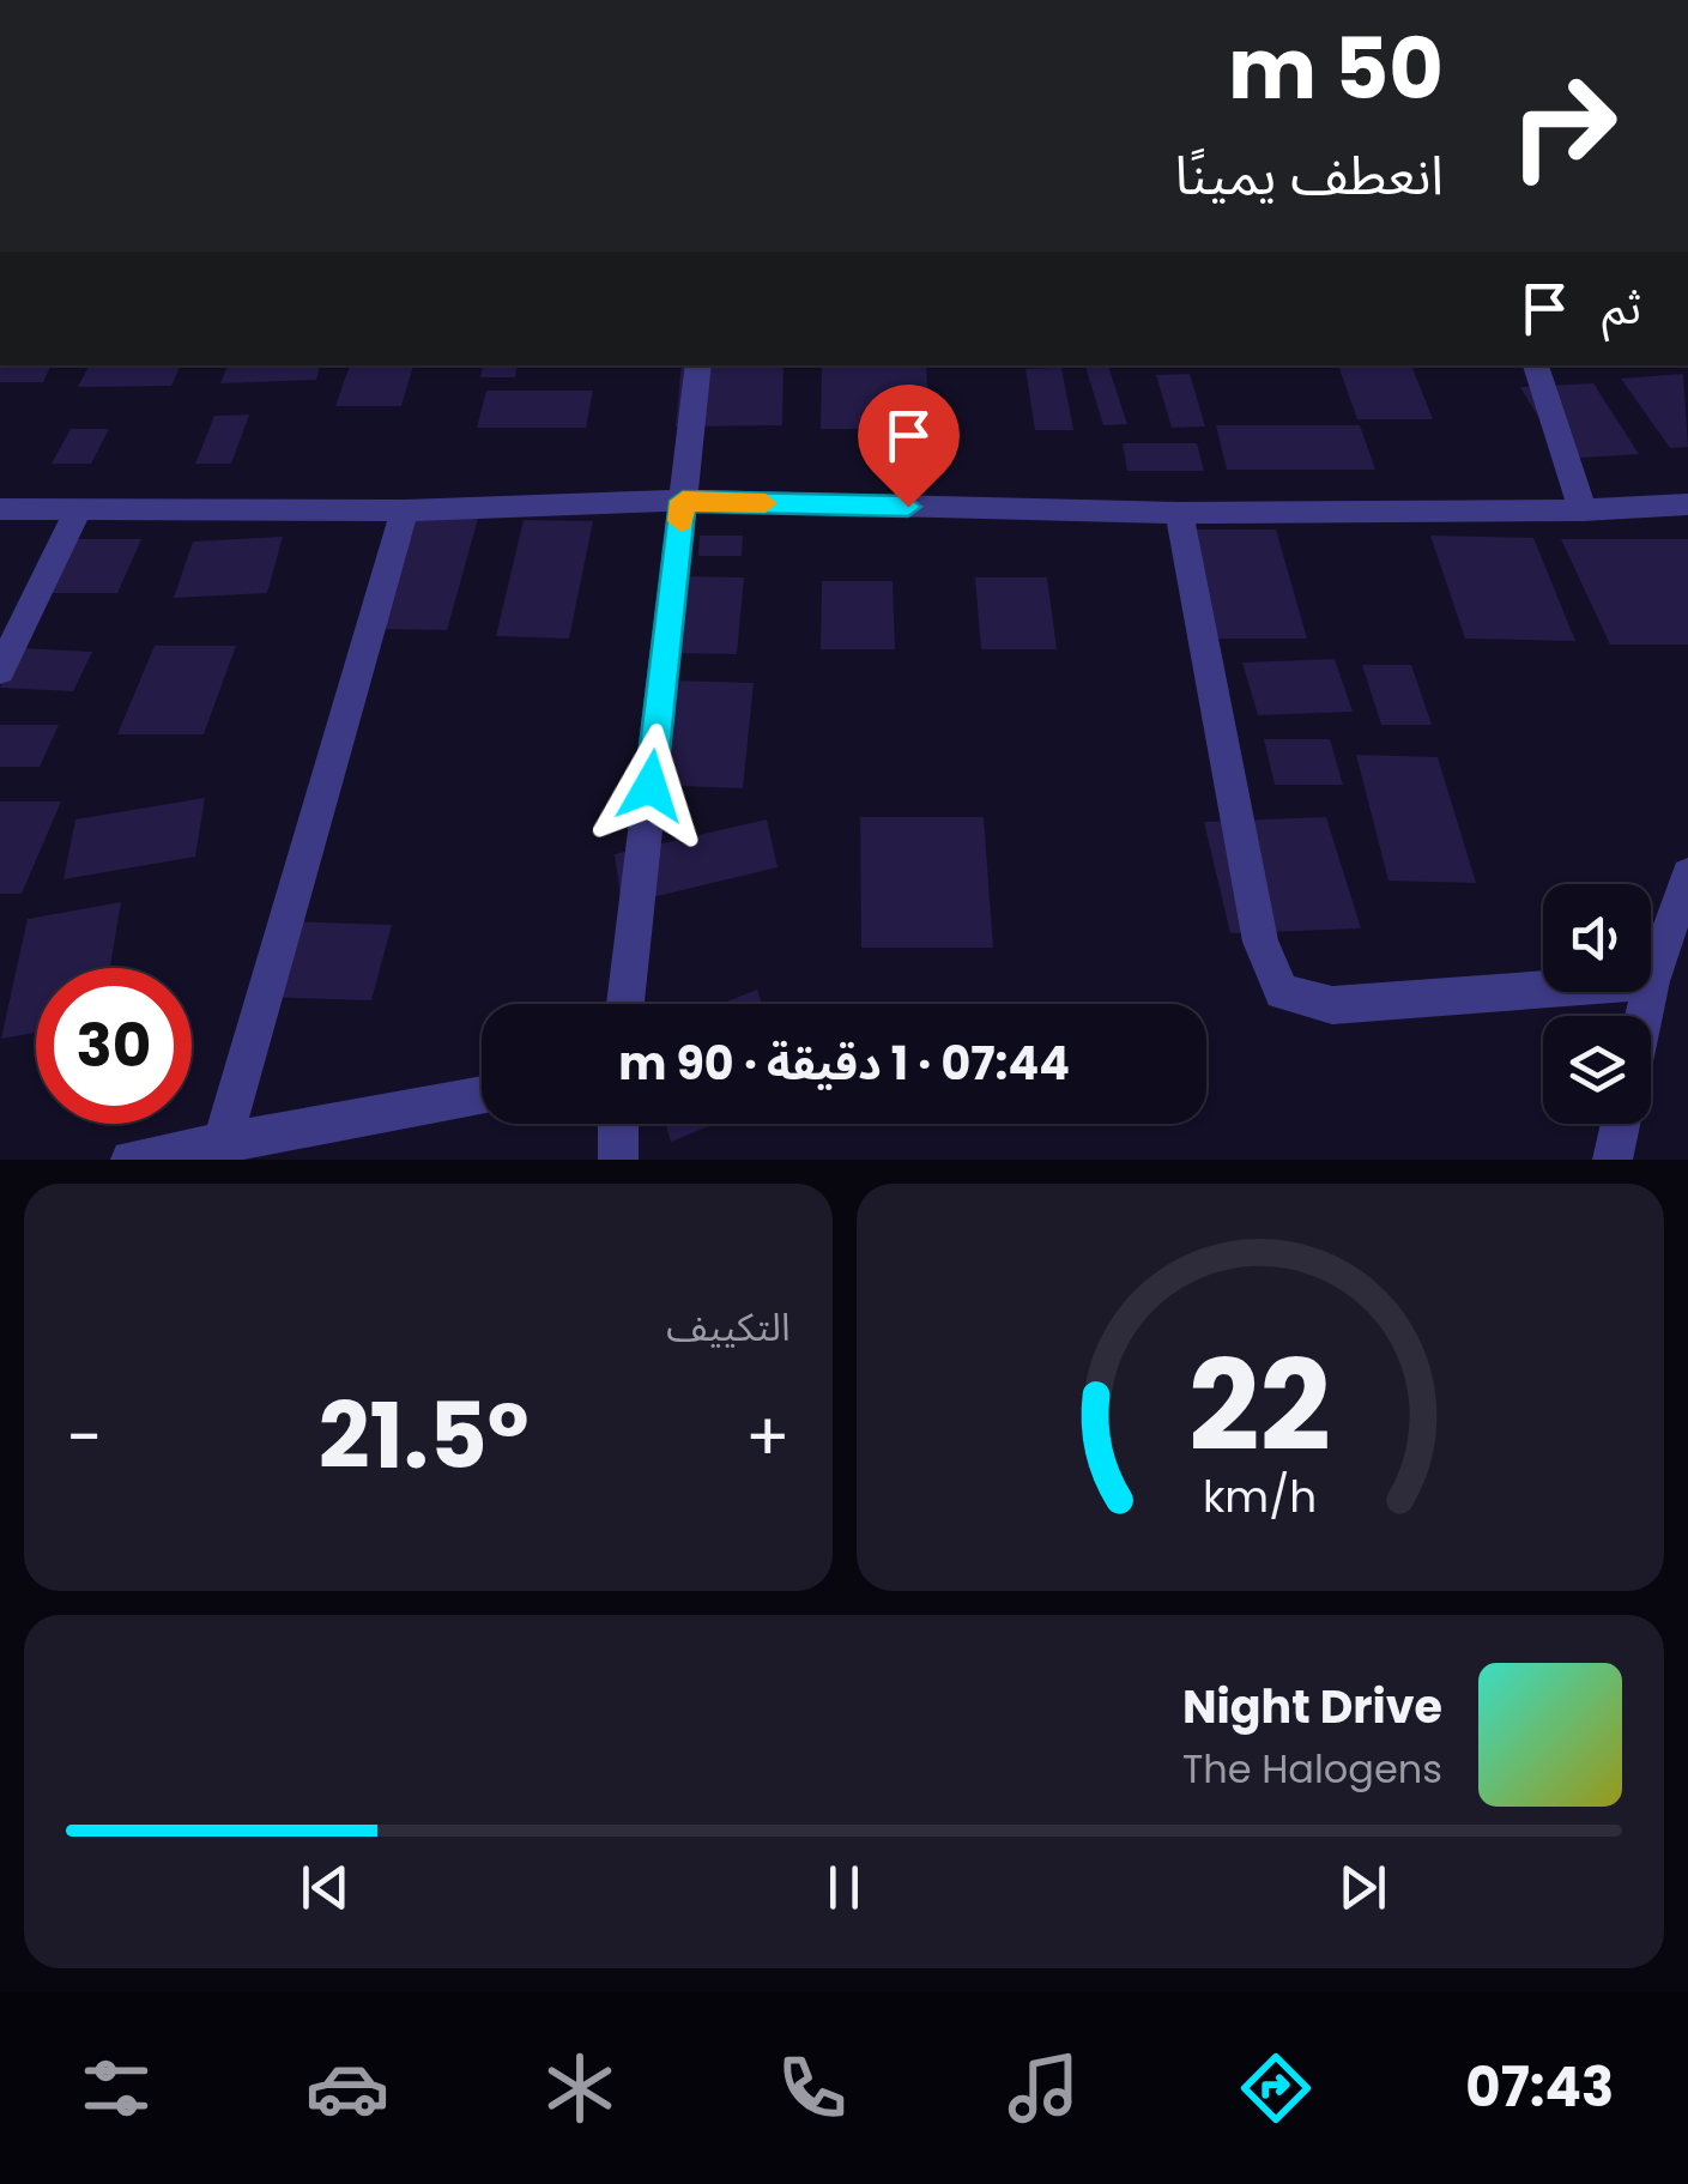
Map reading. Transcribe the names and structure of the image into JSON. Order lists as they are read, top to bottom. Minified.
{"page":{"turn":["50 m","انعطف يمينًا"],"then":"ثم","limit":"30","trip":"07:44 · 1 دقيقة · 90 m","tile":"التكييف","heat":["−","21.5°","+"],"song":["Night Drive","The Halogens"],"tabs":"07:43","gauge":["22","km/h"]}}
